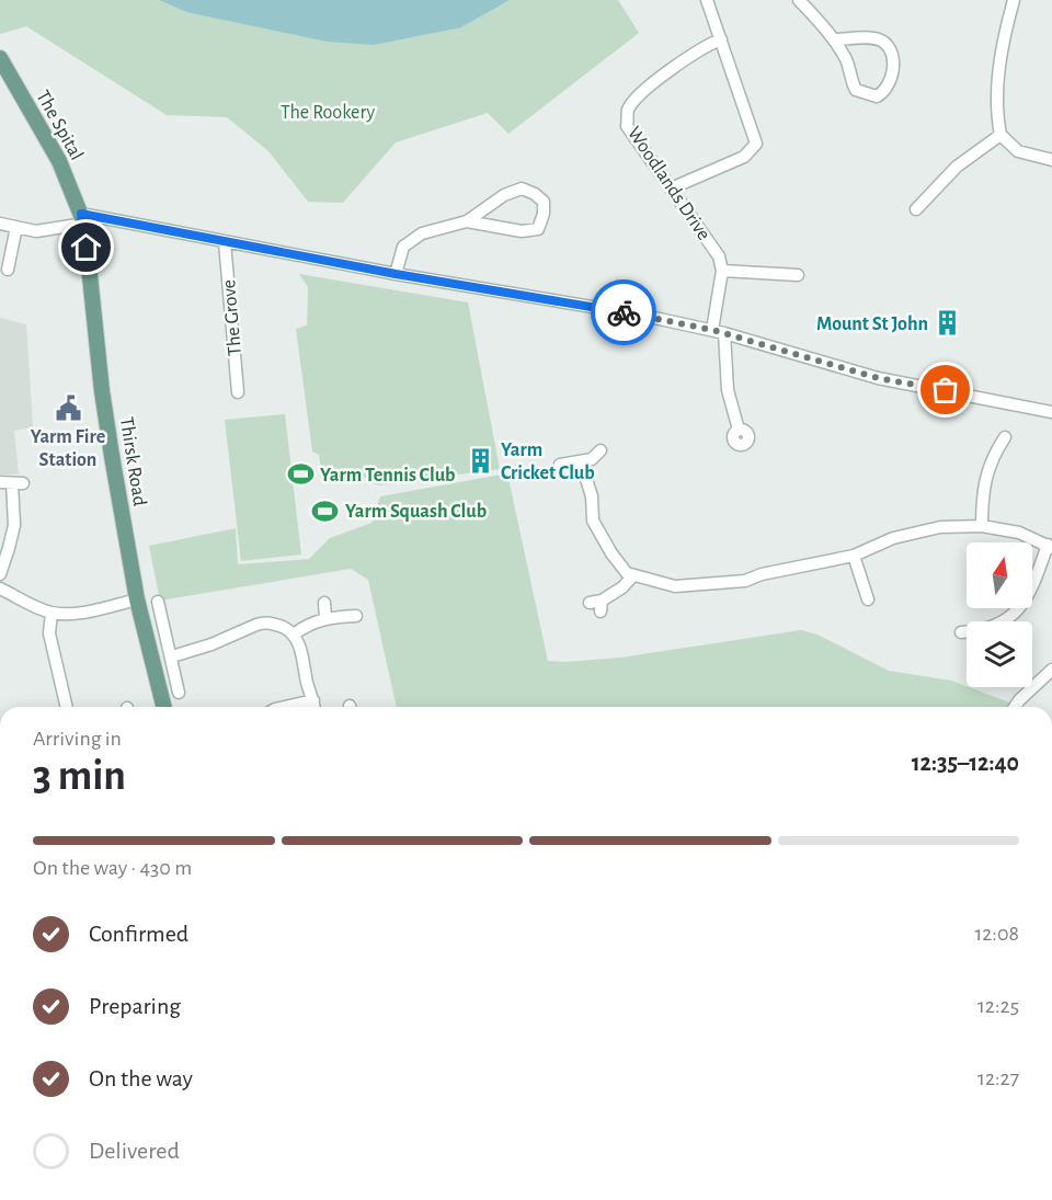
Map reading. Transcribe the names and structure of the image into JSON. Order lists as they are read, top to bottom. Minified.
{"streets":{"main road":["The Spital","Thirsk Road"],"street":["Woodlands Drive","The Grove"]},"crossings":[["The Spital","Thirsk Road"]],"parks":["The Rookery"],"places":{"building":["Mount St John","Yarm Cricket Club"],"public building":["Yarm Fire Station"],"sports":["Yarm Tennis Club","Yarm Squash Club"]},"north":"top","page":{"heading":["3 min","Arriving in","12:35–12:40"],"bar":"On the way · 430 m","list":[["Confirmed","12:08"],["Preparing","12:25"],["On the way","12:27"],"Delivered"]}}
